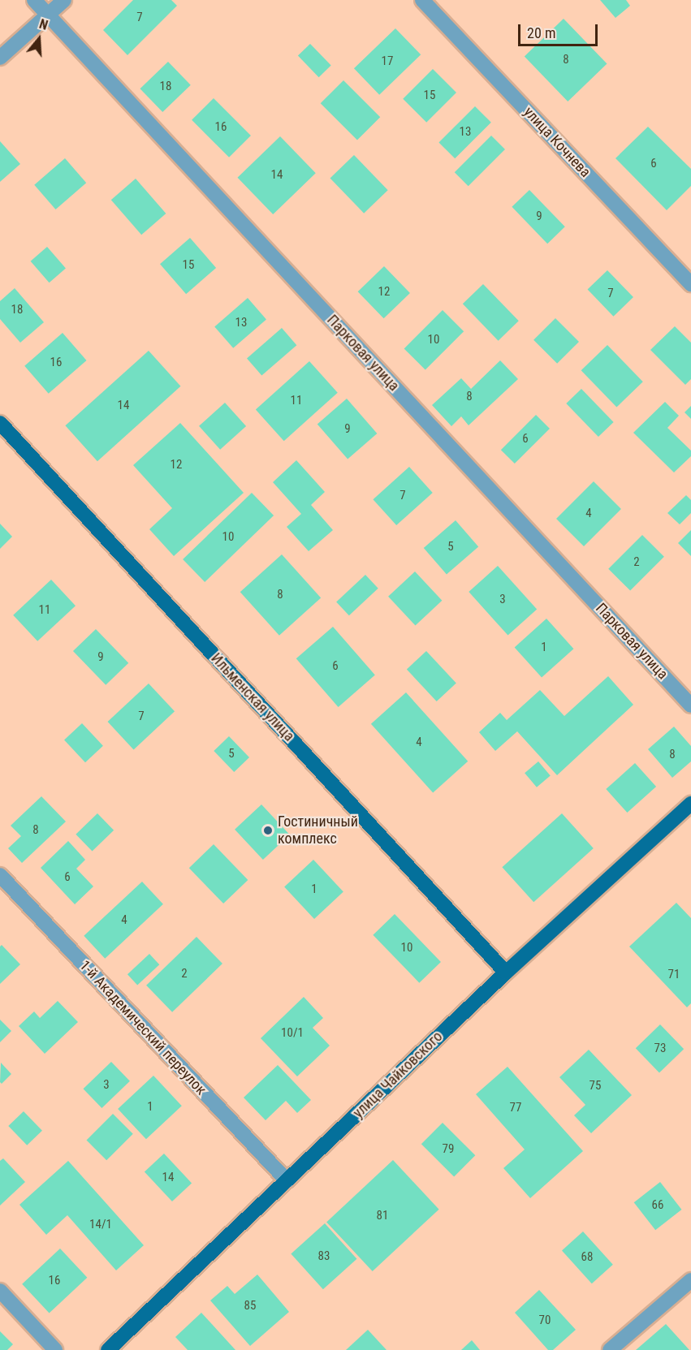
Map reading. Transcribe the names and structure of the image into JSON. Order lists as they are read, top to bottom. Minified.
{"streets":{"main road":["Ильменская улица","улица Чайковского"],"street":["улица Кочнева","Парковая улица","1-й Академический переулок"]},"crossings":[["Ильменская улица","улица Чайковского"],["1-й Академический переулок","улица Чайковского"]],"places":["Гостиничный комплекс"],"house_numbers":["7","8","17","18","15","16","13","6","14","9","15","12","7","18","13","10","16","8","11","14","9","6","12","7","4","10","5","2","8","3","11","1","9","6","7","4","5","8","8","6","1","4","10","2","71","10/1","73","3","75","1","77","79","14","66","81","14/1","83","68","16","85","70"],"scale_bar":"20 m","north":"top"}
